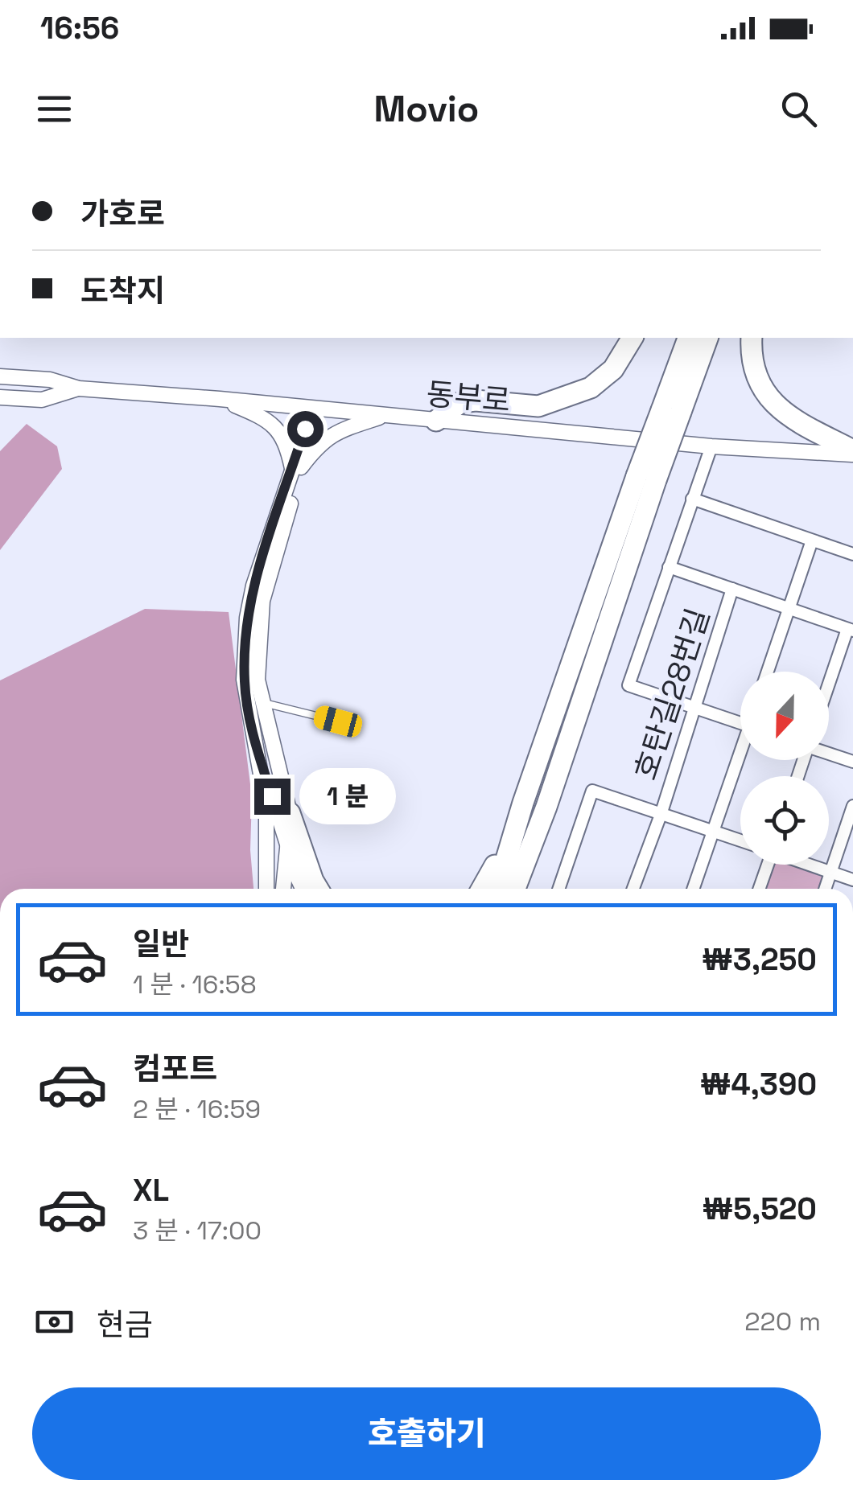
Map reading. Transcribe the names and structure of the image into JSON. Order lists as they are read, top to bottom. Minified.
{"streets":{"street":["동부로","호탄길28번길"]},"north":"bottom","page":{"status":"16:56","header":"Movio","banner":["가호로","도착지"],"bubble":"1 분","list":[{"name":"일반","note":"1 분 · 16:58","value":"₩3,250"},{"name":"컴포트","note":"2 분 · 16:59","value":"₩4,390"},{"name":"XL","note":"3 분 · 17:00","value":"₩5,520"}],"pay":["현금","220 m"],"buttons":"호출하기"}}
